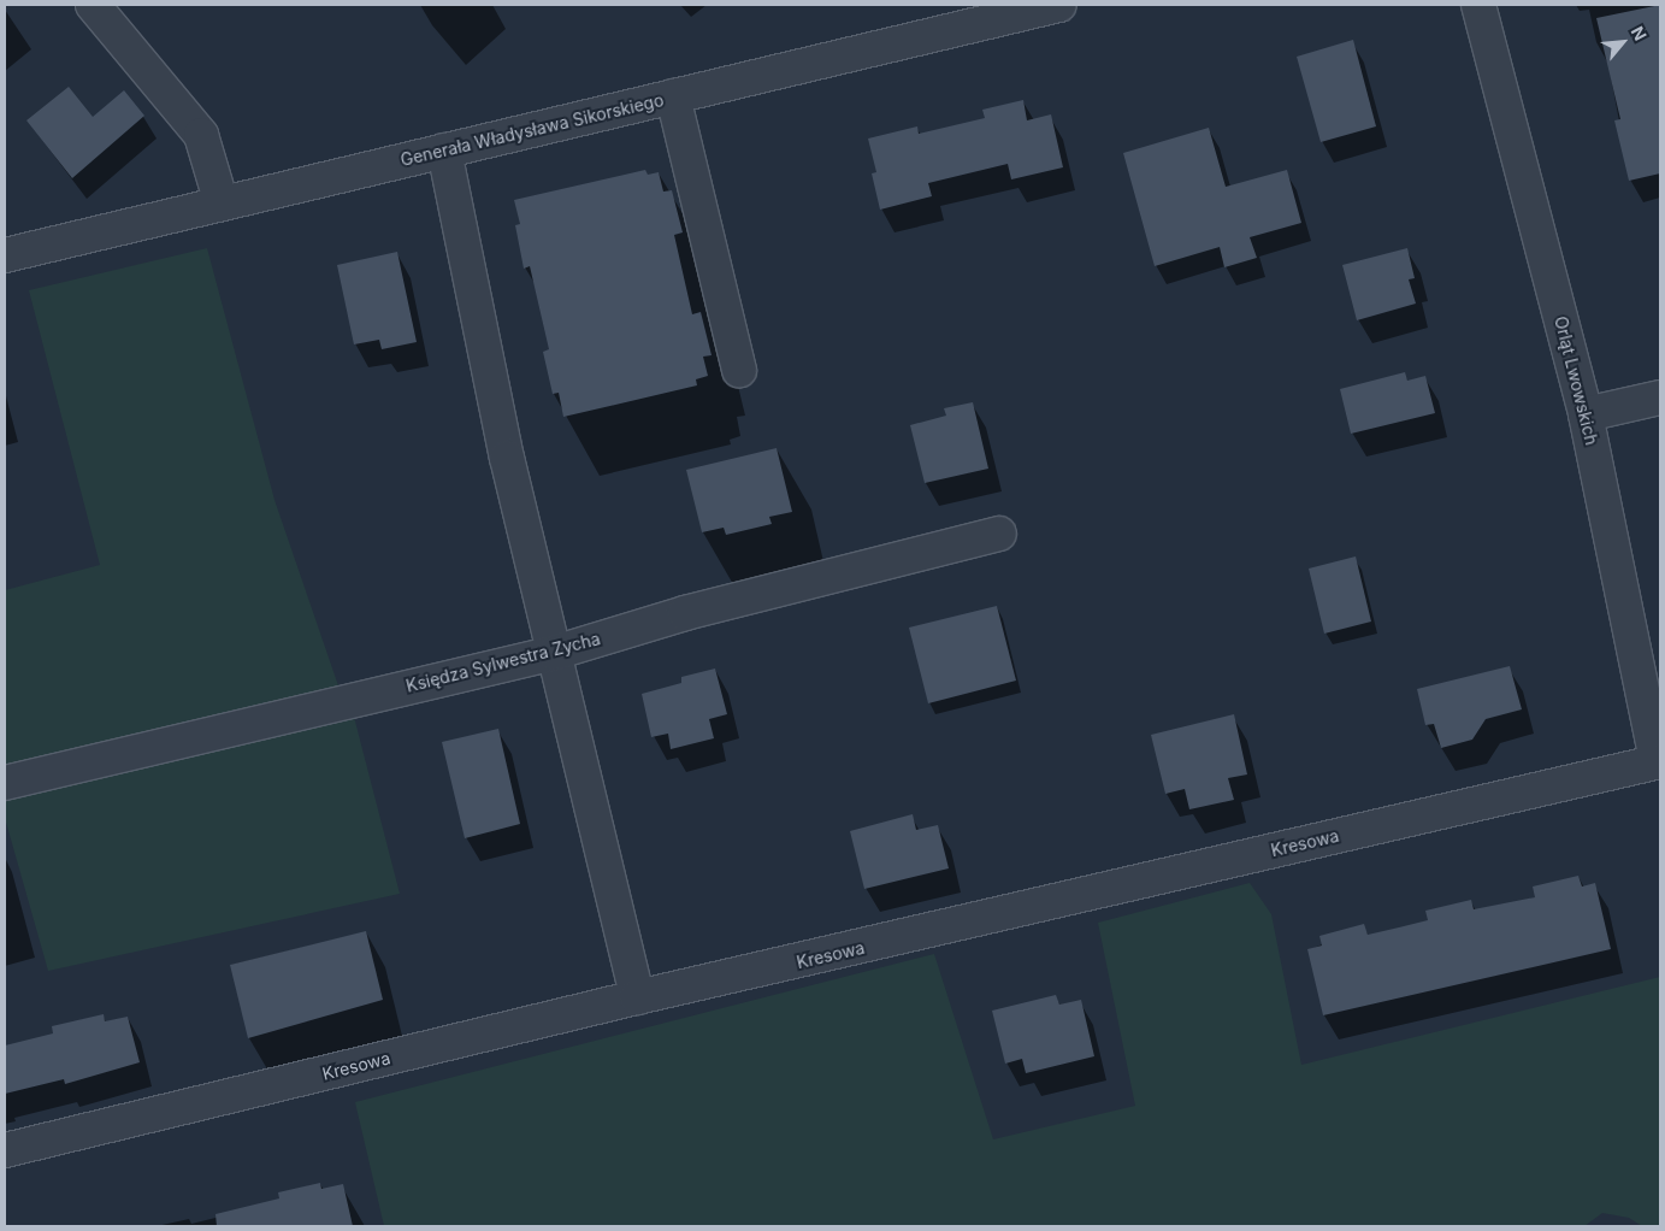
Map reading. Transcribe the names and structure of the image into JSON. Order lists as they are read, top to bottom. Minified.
{"streets":{"street":["Generała Władysława Sikorskiego","Orląt Lwowskich","Księdza Sylwestra Zycha","Kresowa"]},"crossings":[["Orląt Lwowskich","Kresowa"]],"north":"top right"}
